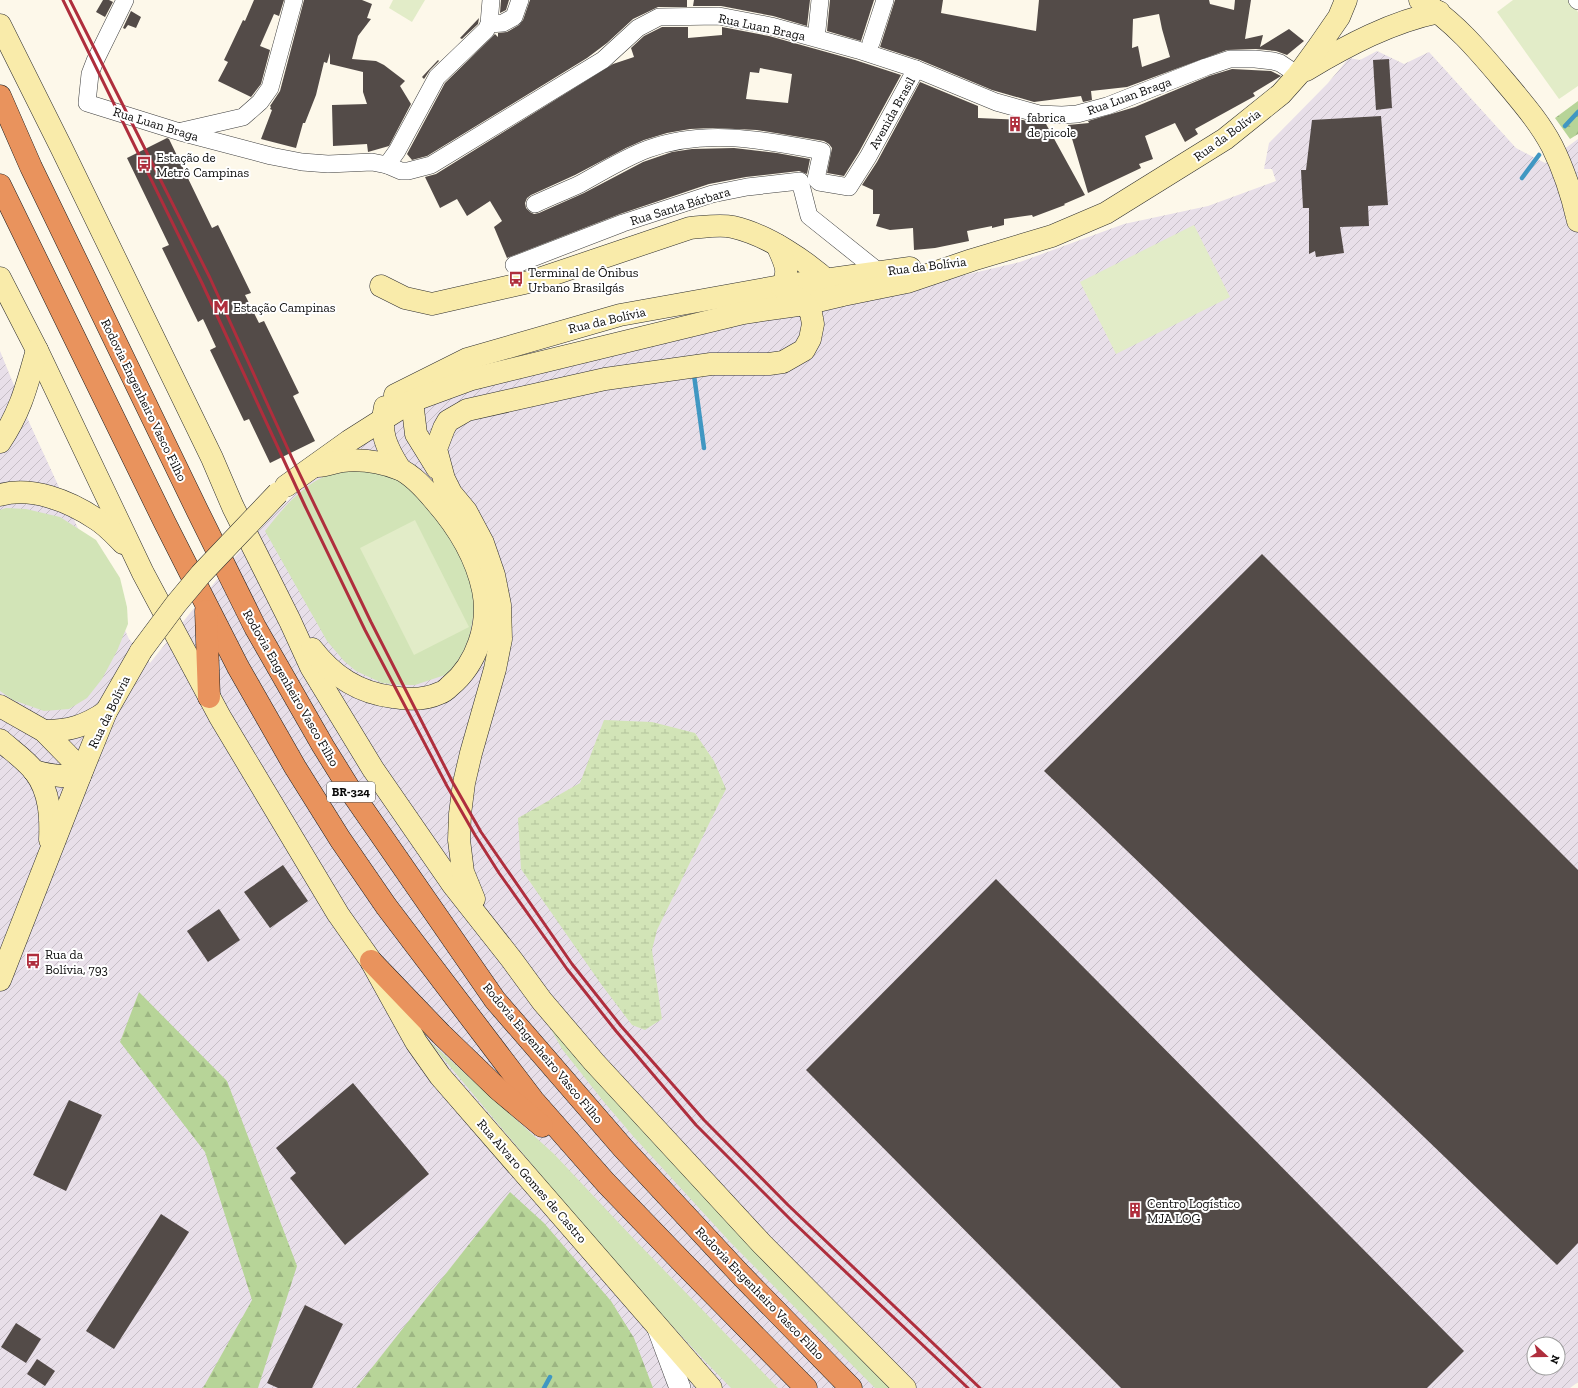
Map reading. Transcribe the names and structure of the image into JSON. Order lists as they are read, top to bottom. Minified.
{"streets":{"highway":["Rodovia Engenheiro Vasco Filho","BR-324"],"main road":["Rua da Bolívia","Rua Alvaro Gomes de Castro"],"street":["Rua Luan Braga","Avenida Brasil","Rua Santa Bárbara"]},"crossings":[["Rua Luan Braga","Avenida Brasil"],["Rua Luan Braga","Rua da Bolívia"],["Rua da Bolívia","Rua Santa Bárbara"]],"places":{"building":["fabrica de picole","Centro Logístico MJA LOG"],"bus stop":["Estação de Metrô Campinas","Terminal de Ônibus Urbano Brasilgás","Rua da Bolívia, 793"],"metro station":["Estação Campinas"]},"north":"right"}
